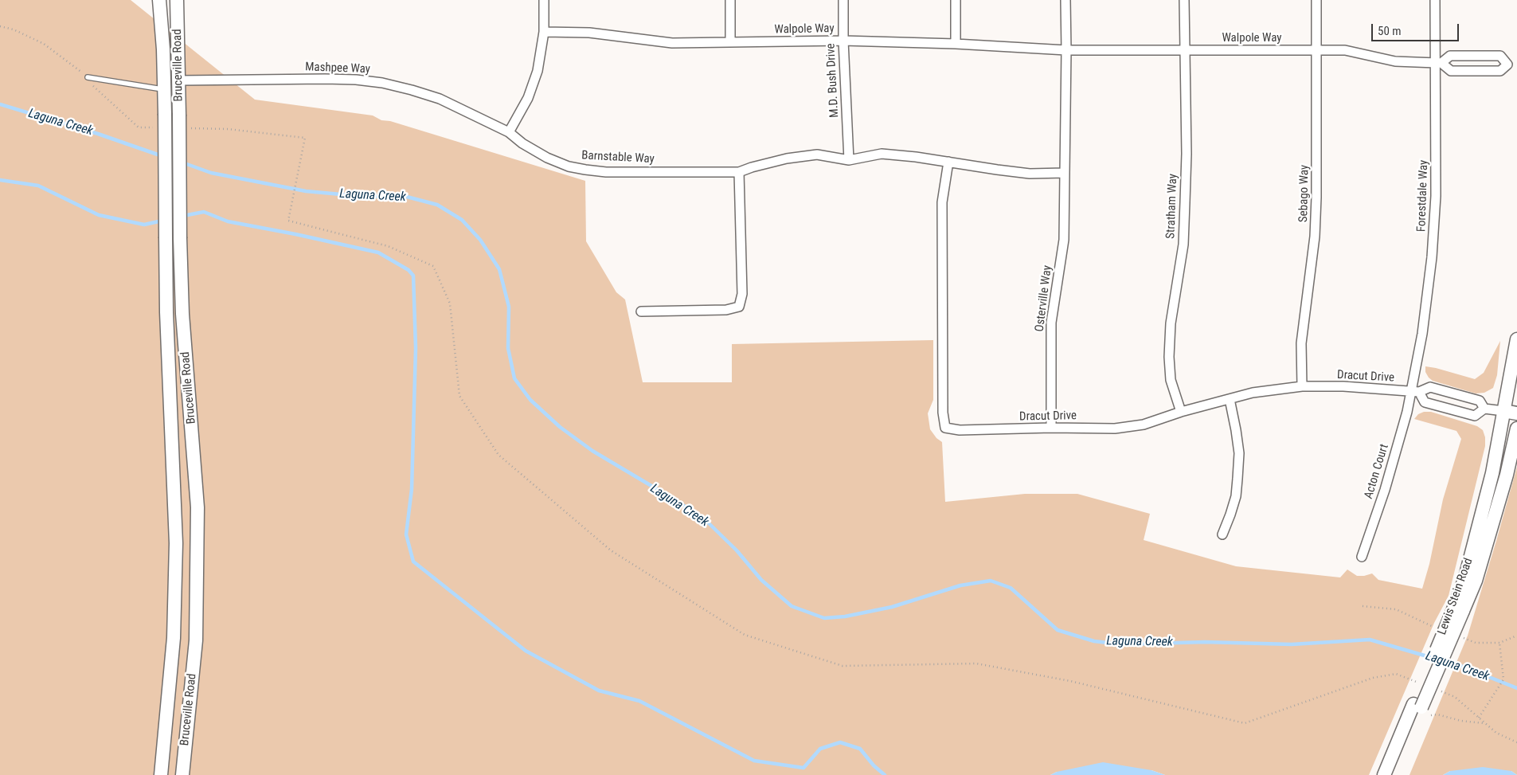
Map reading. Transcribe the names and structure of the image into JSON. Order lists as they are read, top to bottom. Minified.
{"streets":{"main road":["Bruceville Road","Lewis Stein Road"],"street":["Walpole Way","Mashpee Way","M.D. Bush Drive","Barnstable Way","Sebago Way","Forestdale Way","Stratham Way","Osterville Way","Dracut Drive","Acton Court"]},"crossings":[["Walpole Way","M.D. Bush Drive"],["Walpole Way","Sebago Way"],["Walpole Way","Forestdale Way"],["Walpole Way","Stratham Way"],["Bruceville Road","Mashpee Way"],["Mashpee Way","Barnstable Way"],["M.D. Bush Drive","Barnstable Way"],["Sebago Way","Dracut Drive"],["Forestdale Way","Dracut Drive"],["Forestdale Way","Acton Court"],["Stratham Way","Dracut Drive"],["Osterville Way","Dracut Drive"],["Dracut Drive","Acton Court"]],"water":["Laguna Creek"],"scale_bar":"50 m"}
